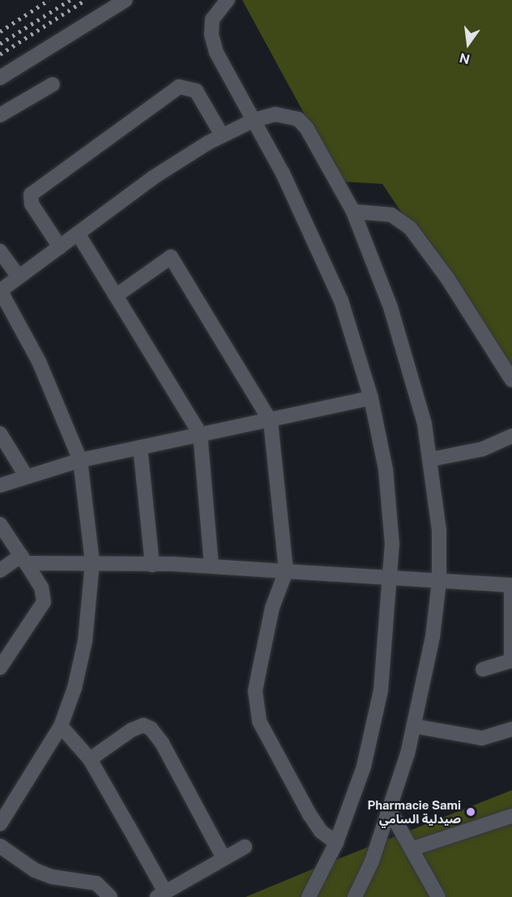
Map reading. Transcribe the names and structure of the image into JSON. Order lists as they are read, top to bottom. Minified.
{"places":["Pharmacie Sami صيدلية السامي"],"north":"bottom"}
